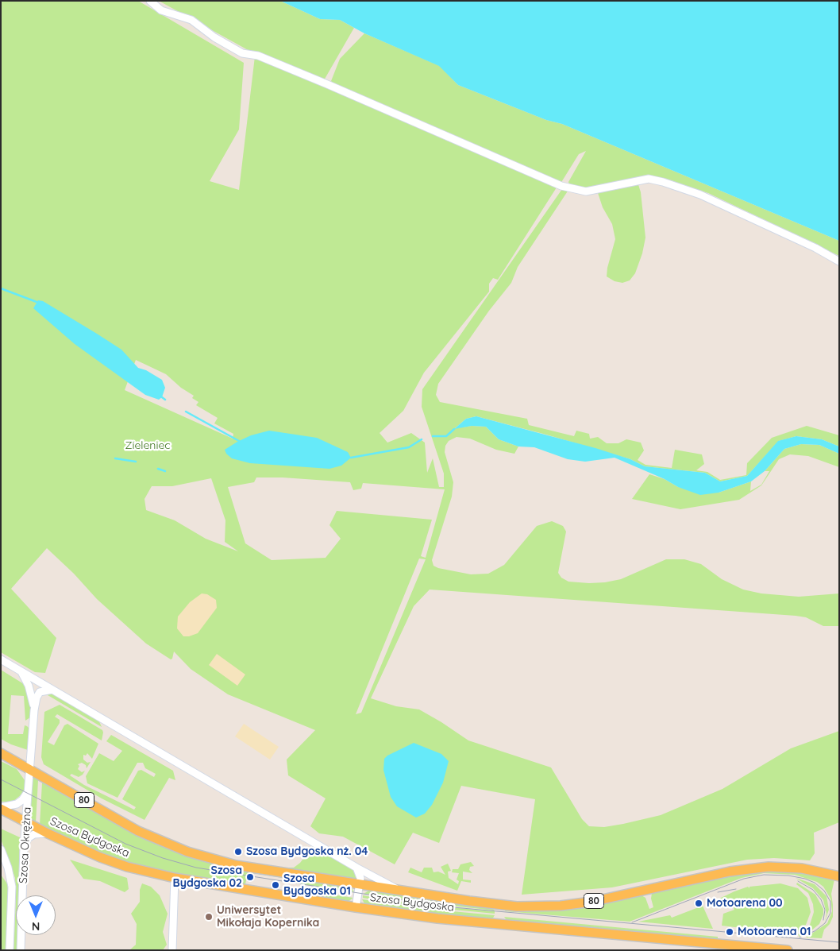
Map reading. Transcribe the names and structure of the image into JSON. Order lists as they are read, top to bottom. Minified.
{"streets":{"main road":["80","Szosa Bydgoska"],"street":["Szosa Okrężna"]},"crossings":[["Szosa Bydgoska","Szosa Okrężna"]],"parks":["Zieleniec"],"places":["Szosa Bydgoska nż. 04","Szosa Bydgoska 02","Szosa Bydgoska 01","Motoarena 00","Uniwersytet Mikołaja Kopernika","Motoarena 01"],"north":"bottom"}
